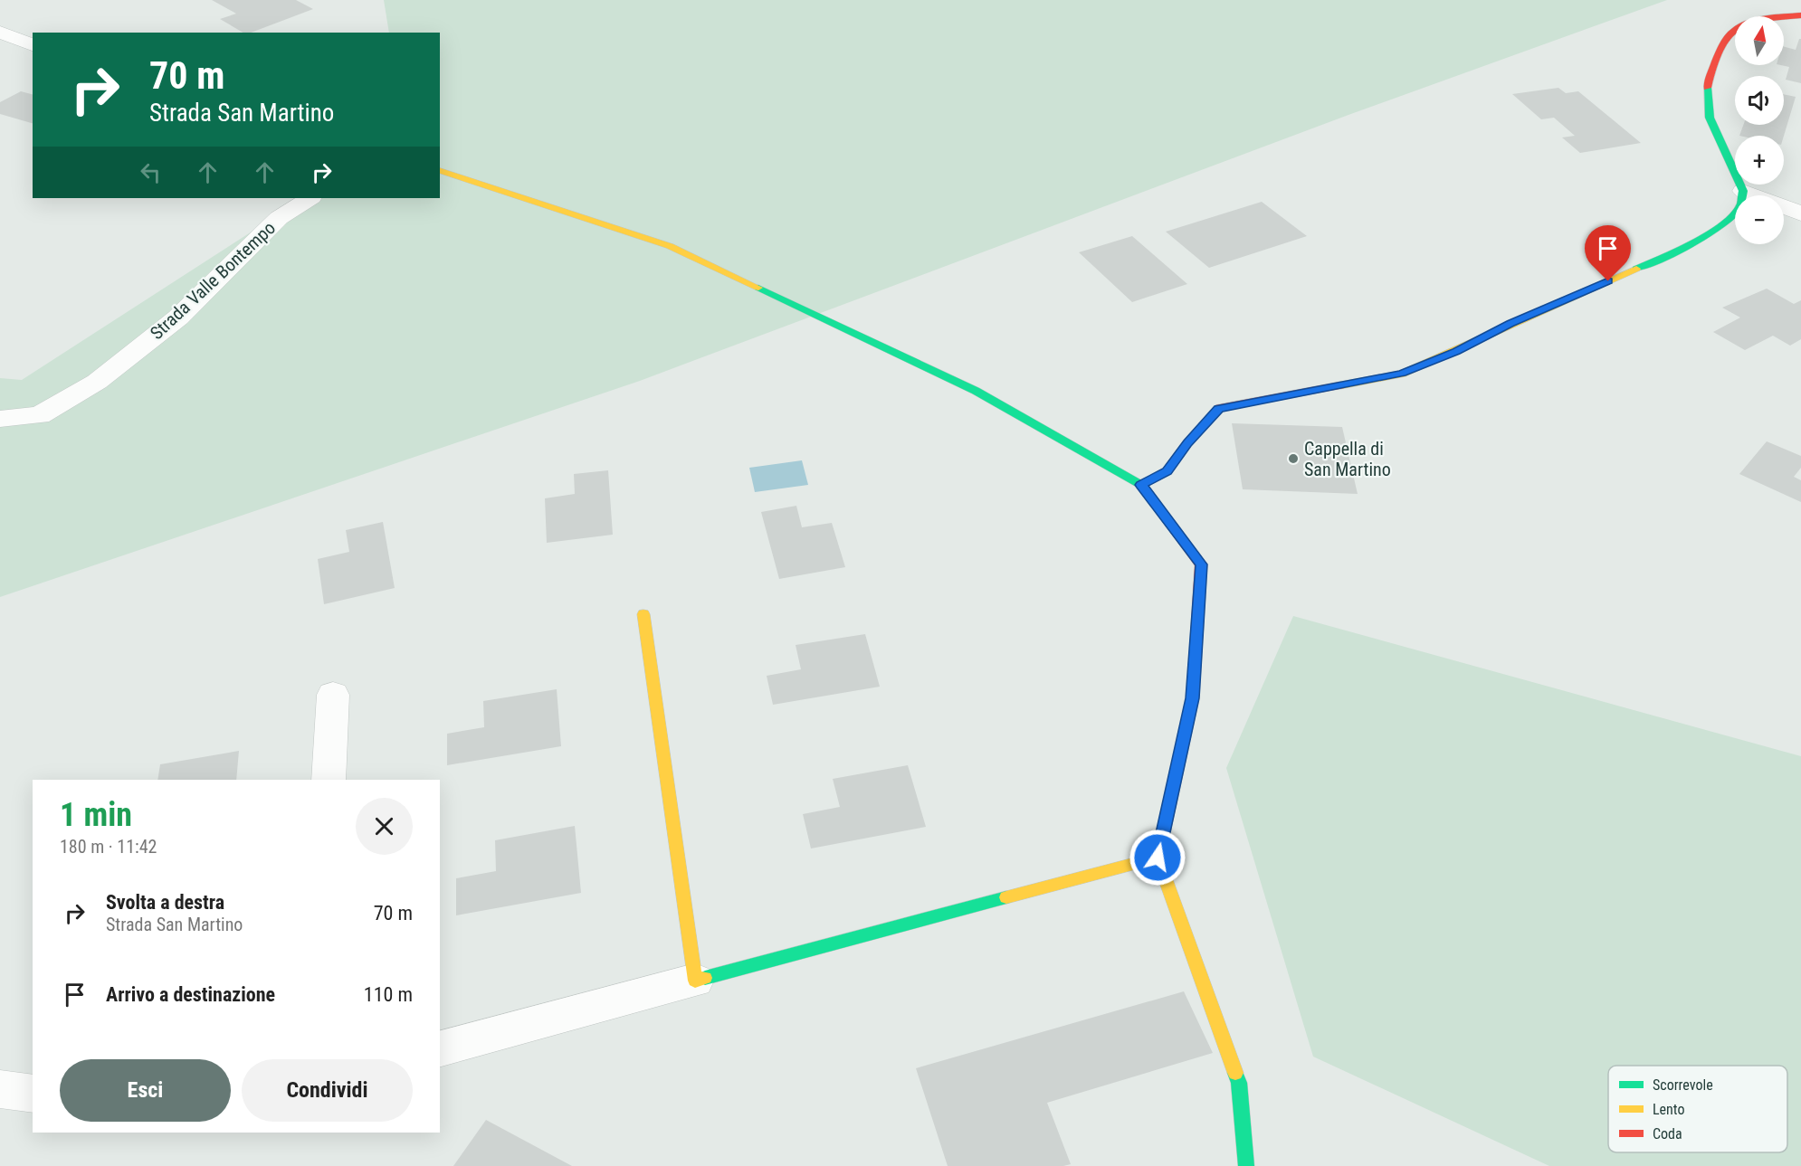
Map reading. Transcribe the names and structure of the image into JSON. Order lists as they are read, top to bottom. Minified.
{"streets":{"street":["Strada Valle Bontempo"]},"places":["Cappella di San Martino"],"legend":["Scorrevole","Lento","Coda"],"north":"top","page":{"map_buttons":["+","−"],"turn":["70 m","Strada San Martino"],"heading":["1 min","180 m · 11:42"],"list":[{"name":"Svolta a destra","note":"Strada San Martino","value":"70 m"},{"name":"Arrivo a destinazione","value":"110 m"}],"buttons":["Esci","Condividi"]}}
